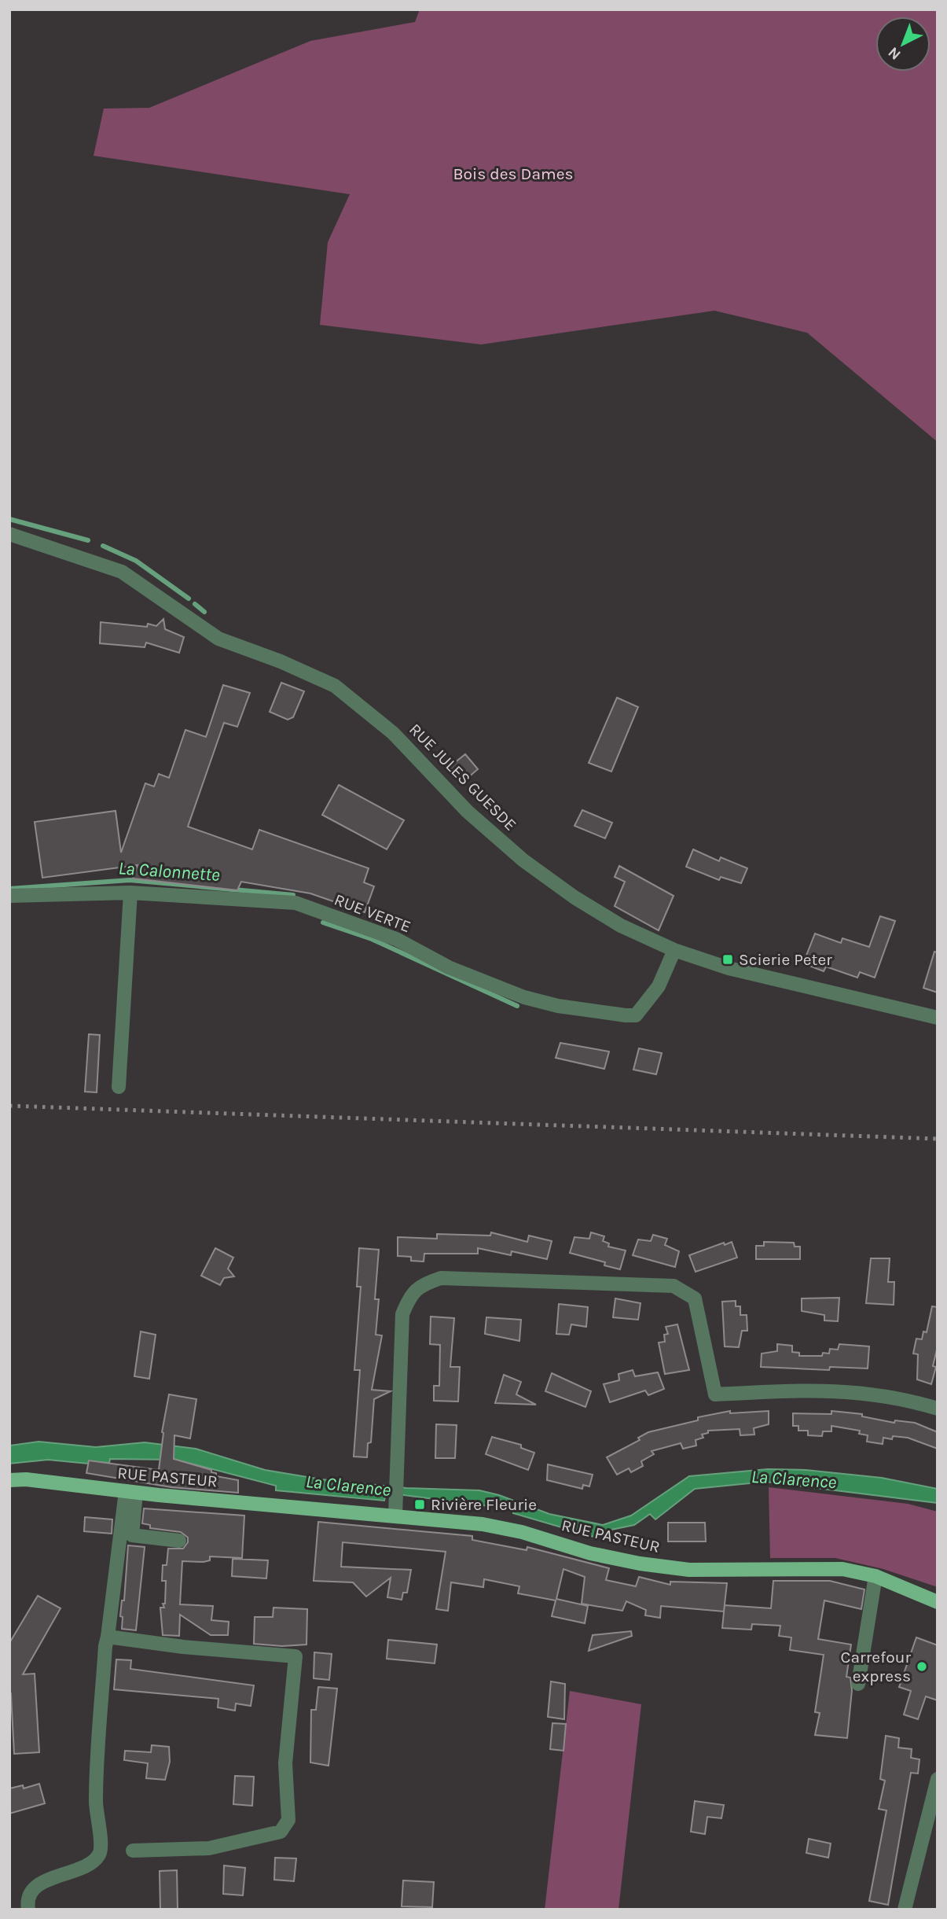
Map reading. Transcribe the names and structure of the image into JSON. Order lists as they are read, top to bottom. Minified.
{"streets":{"main road":["RUE PASTEUR"],"street":["RUE JULES GUESDE","RUE VERTE"]},"crossings":[["RUE JULES GUESDE","RUE VERTE"]],"water":["La Calonnette","La Clarence"],"parks":["Bois des Dames"],"places":{"transit":["Scierie Peter","Rivière Fleurie"],"other":["Carrefour express"]},"north":"bottom left"}
